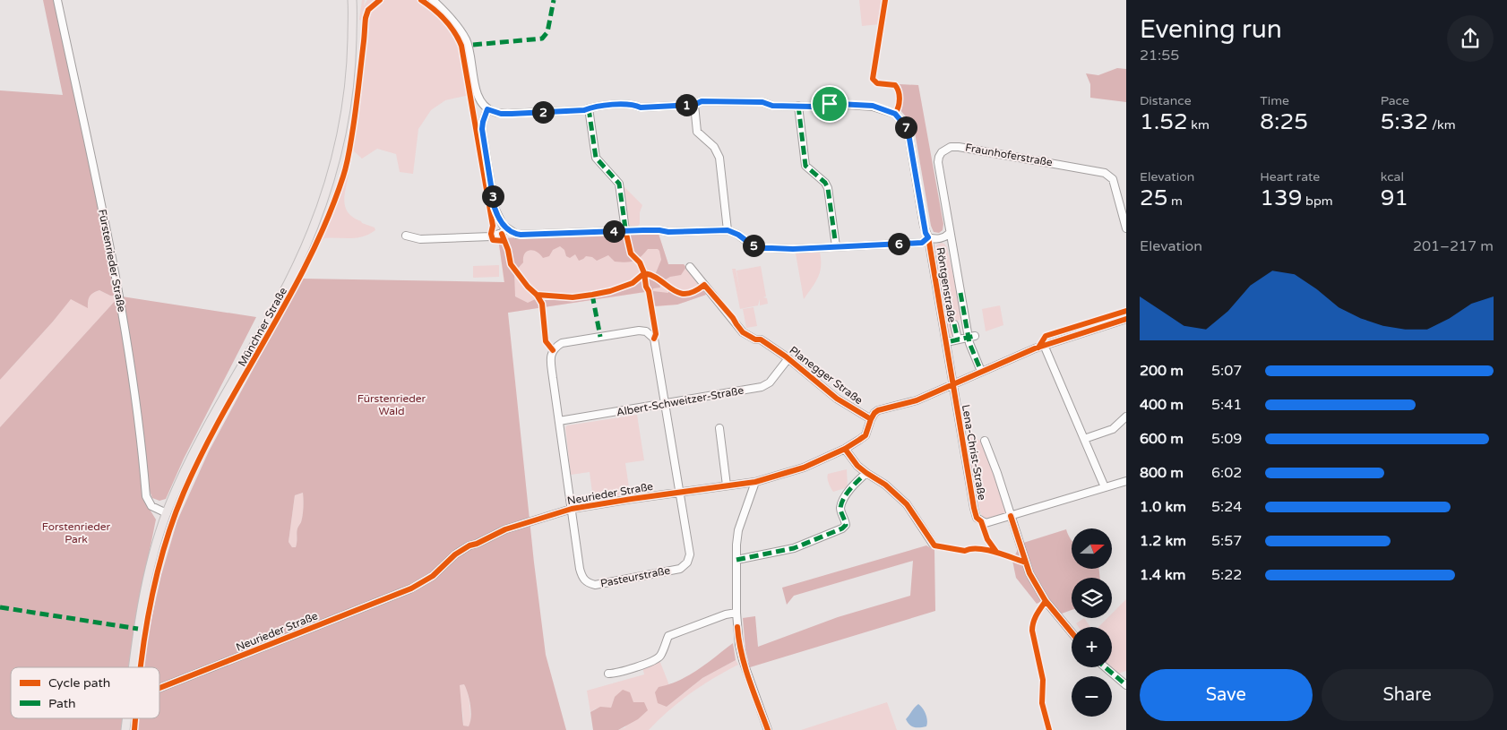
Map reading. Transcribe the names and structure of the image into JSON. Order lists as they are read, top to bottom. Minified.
{"streets":{"main road":["Münchner Straße"],"street":["Fraunhoferstraße","Fürstenrieder Straße","Röntgenstraße","Planegger Straße","Albert-Schweitzer-Straße","Lena-Christ-Straße","Neurieder Straße","Pasteurstraße"]},"crossings":[["Fürstenrieder Straße","Münchner Straße"],["Röntgenstraße","Lena-Christ-Straße"],["Planegger Straße","Albert-Schweitzer-Straße"],["Planegger Straße","Neurieder Straße"],["Albert-Schweitzer-Straße","Pasteurstraße"],["Neurieder Straße","Pasteurstraße"]],"parks":["Fürstenrieder Wald","Forstenrieder Park"],"legend":["Cycle path","Path"],"north":"right","page":{"heading":["Evening run","21:55"],"stats":[["Distance","1.52 km"],["Time","8:25"],["Pace","5:32 /km"],["Elevation","25 m"],["Heart rate","139 bpm"],["kcal","91"]],"pins":["1","2","7","3","4","6","5"],"chart":["Elevation","201–217 m"],"list":[{"name":"200 m","note":"5:07"},{"name":"400 m","note":"5:41"},{"name":"600 m","note":"5:09"},{"name":"800 m","note":"6:02"},{"name":"1.0 km","note":"5:24"},{"name":"1.2 km","note":"5:57"},{"name":"1.4 km","note":"5:22"}],"map_buttons":["+","−"],"buttons":["Save","Share"]}}
